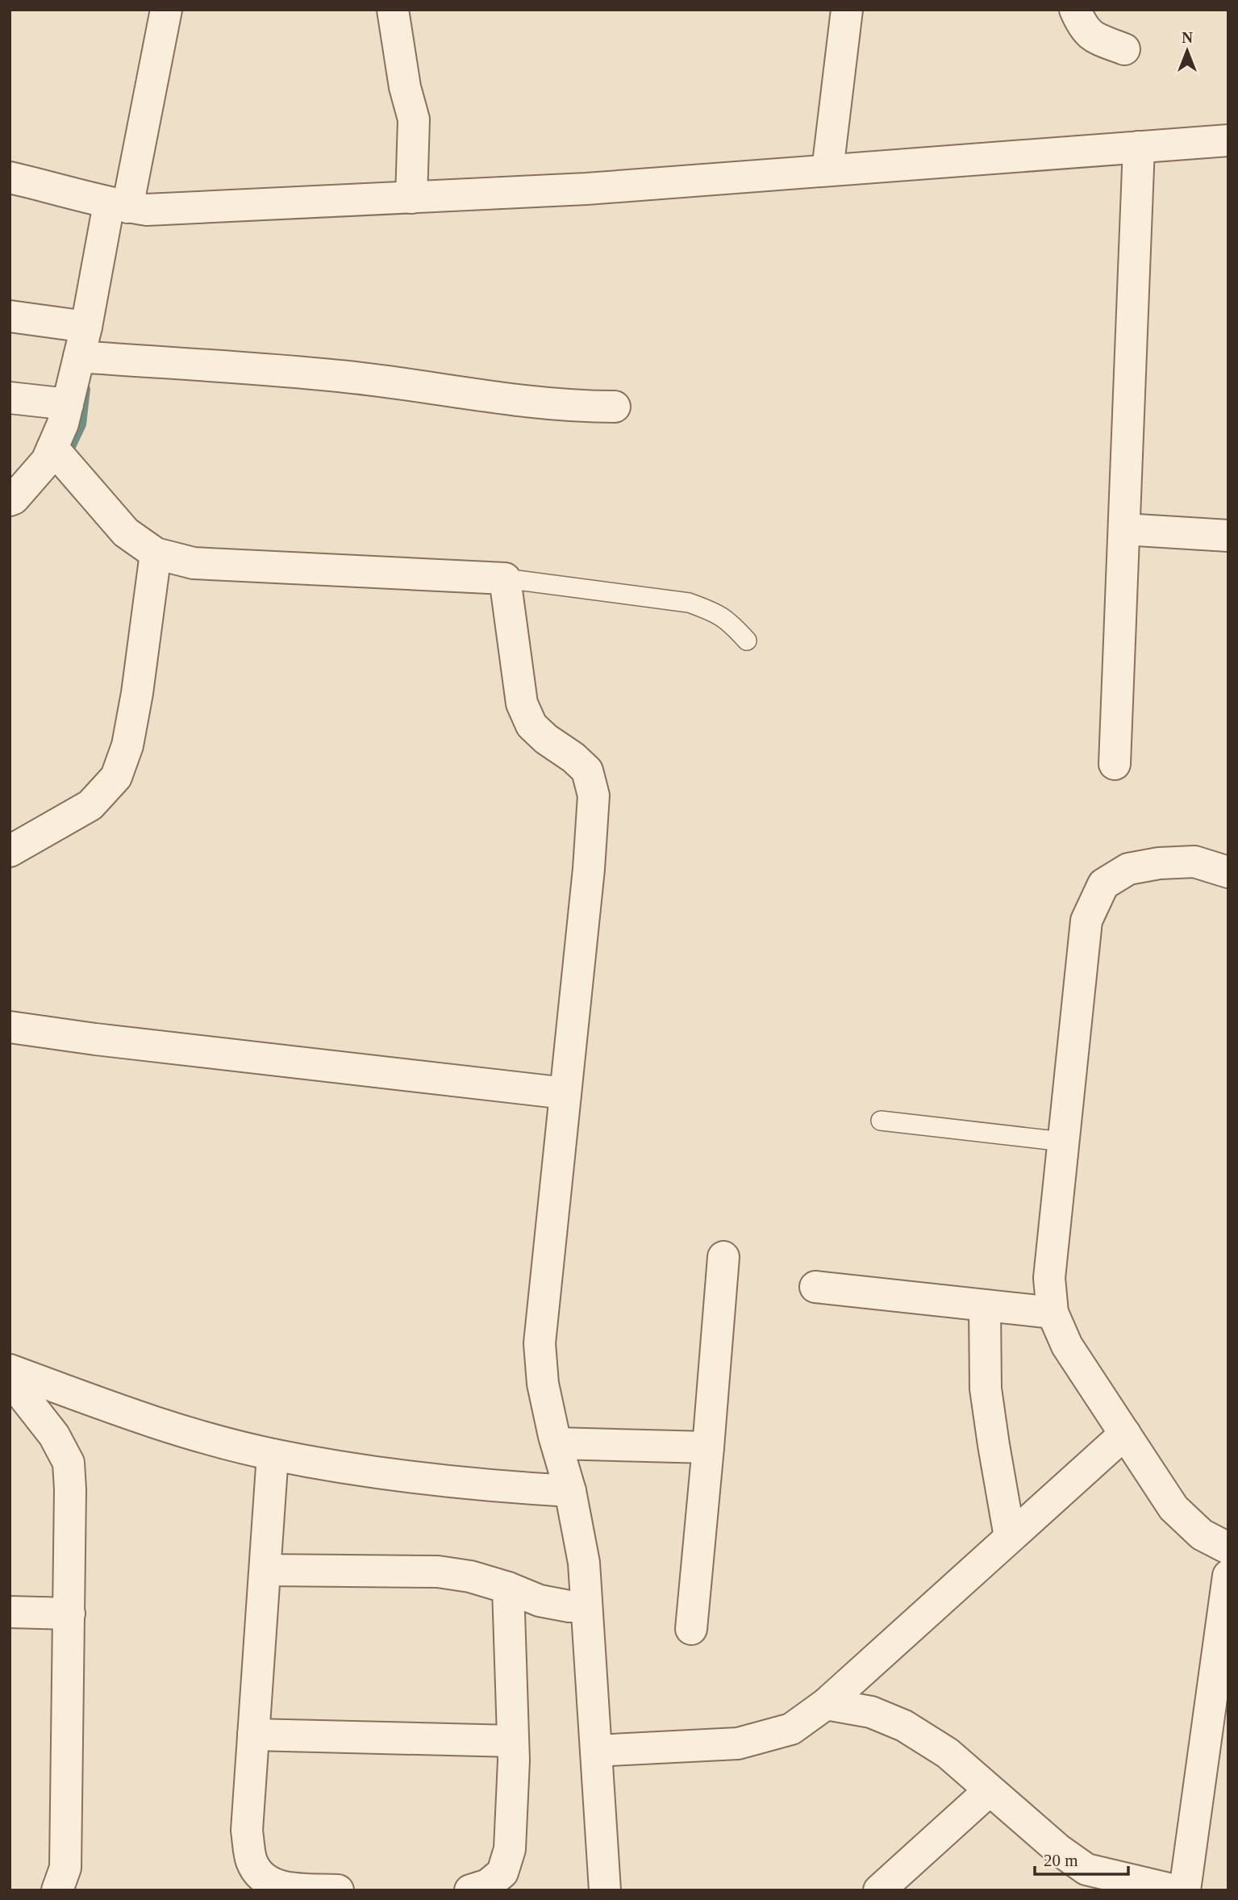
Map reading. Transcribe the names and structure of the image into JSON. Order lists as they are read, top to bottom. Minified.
{"scale_bar":"20 m","north":"top"}
